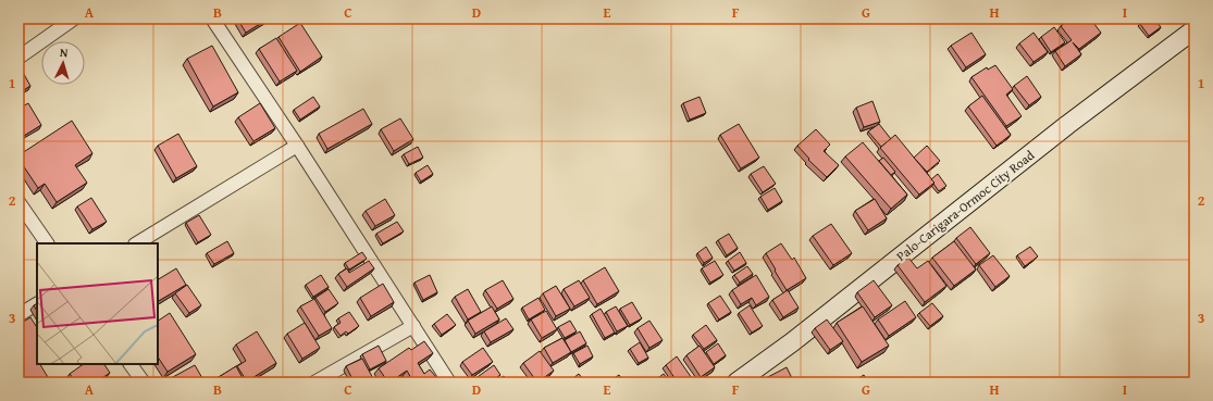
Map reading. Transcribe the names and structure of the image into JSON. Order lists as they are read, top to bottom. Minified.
{"streets":{"main road":["Palo-Carigara-Ormoc City Road"]},"north":"top","grid":{"columns":["A","B","C","D","E","F","G","H","I"],"rows":["1","2","3"]}}
